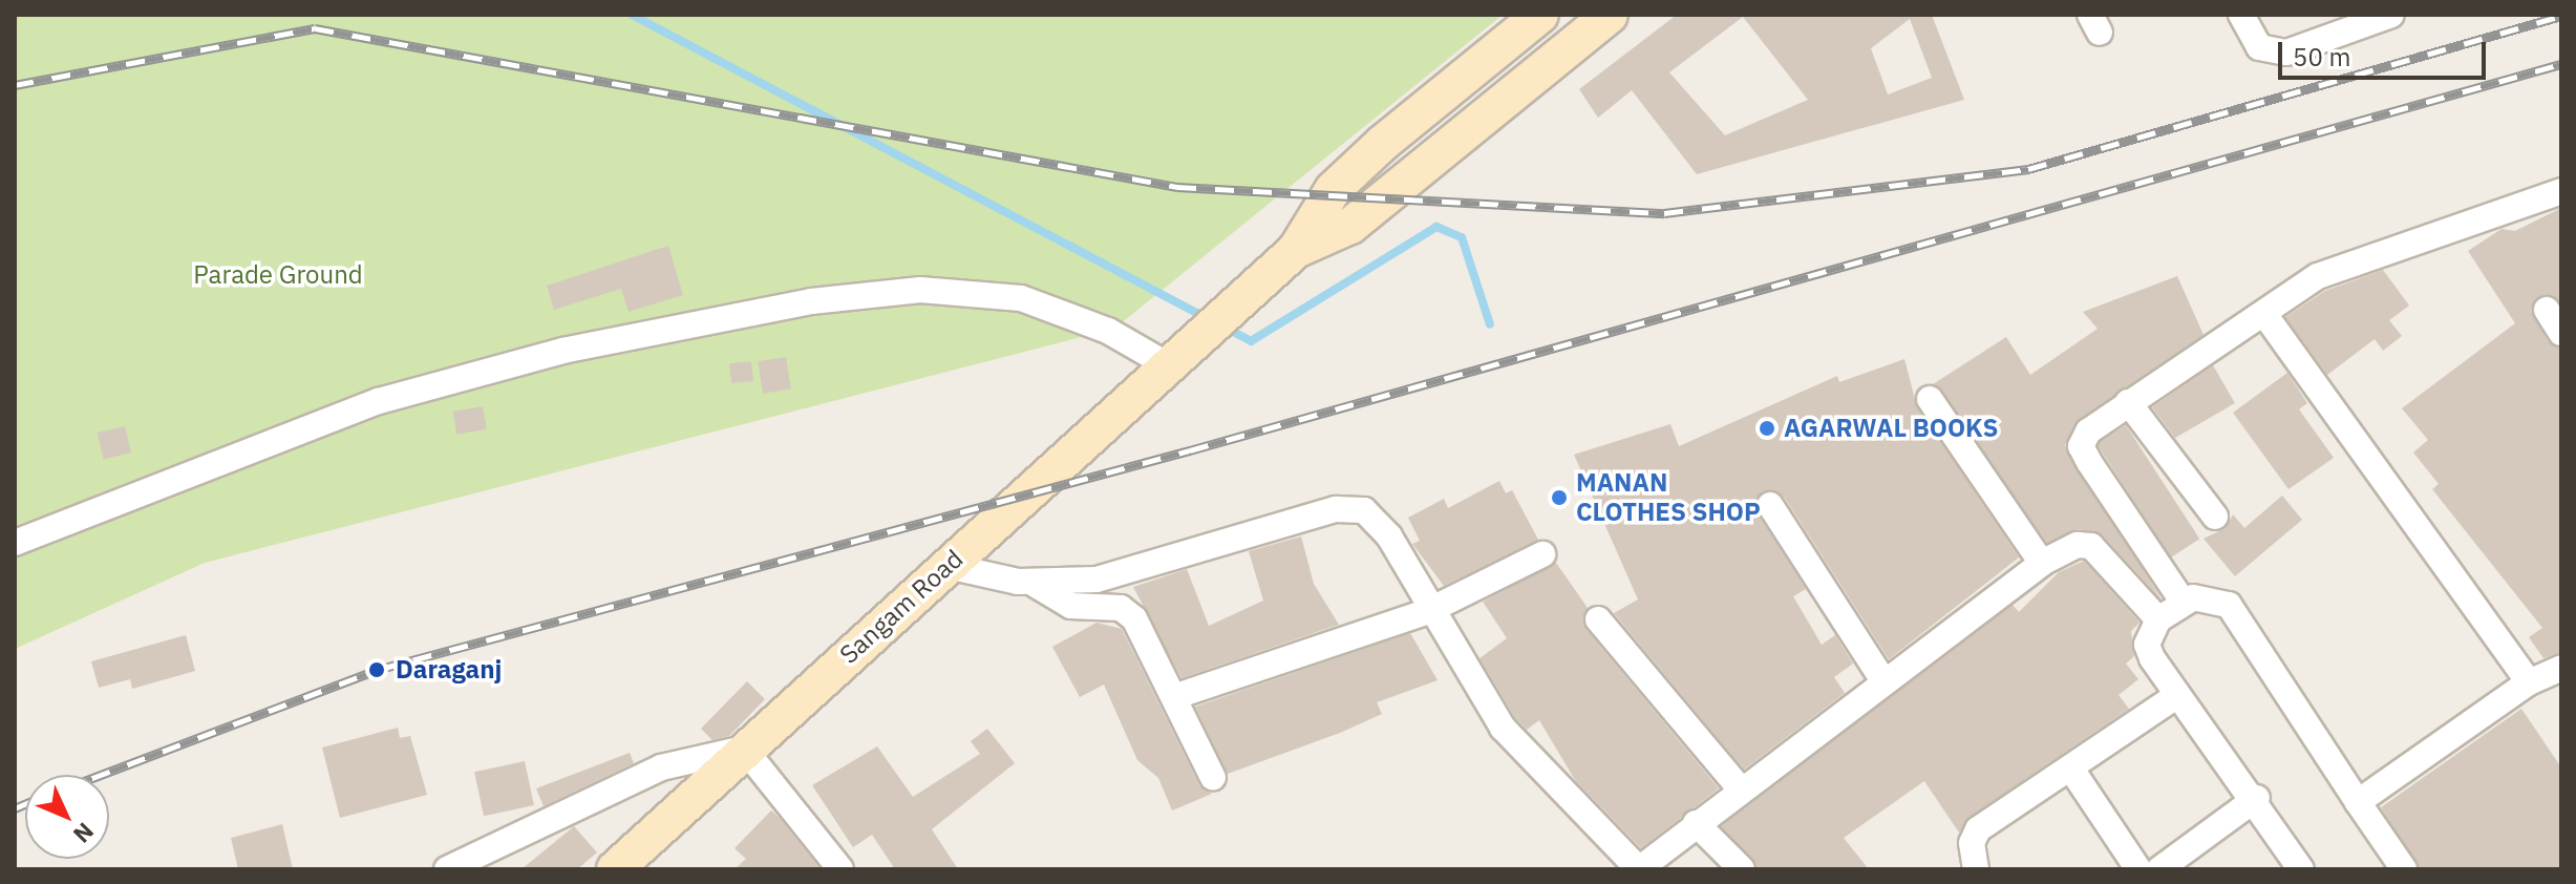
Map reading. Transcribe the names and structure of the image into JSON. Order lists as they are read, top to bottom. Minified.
{"streets":{"main road":["Sangam Road"]},"parks":["Parade Ground"],"places":["AGARWAL BOOKS","MANAN CLOTHES SHOP","Daraganj"],"scale_bar":"50 m","north":"bottom right"}
